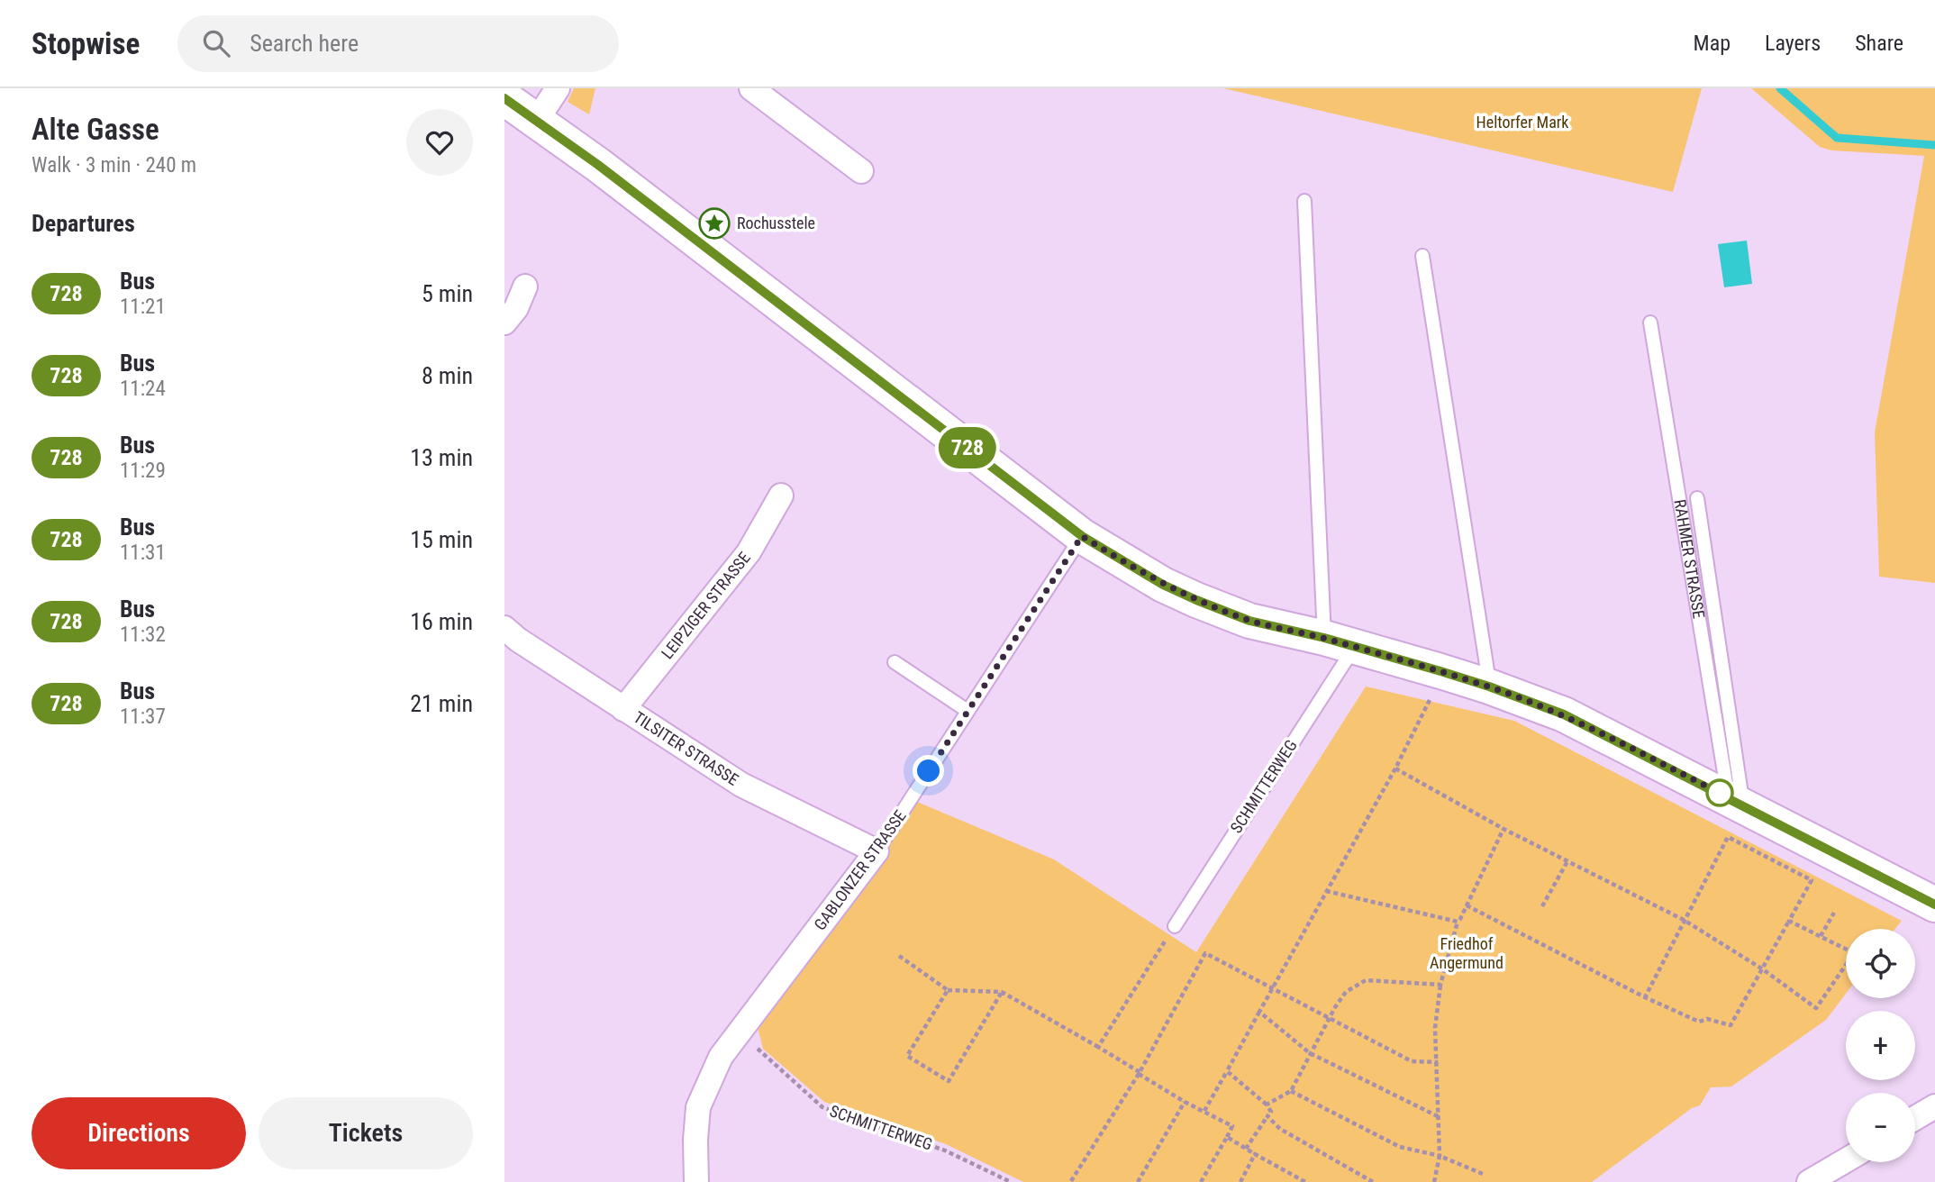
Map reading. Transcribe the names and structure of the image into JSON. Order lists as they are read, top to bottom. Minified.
{"streets":{"street":["LEIPZIGER STRASSE","TILSITER STRASSE","GABLONZER STRASSE"],"lane":["RAHMER STRASSE","SCHMITTERWEG"]},"crossings":[["LEIPZIGER STRASSE","TILSITER STRASSE"],["TILSITER STRASSE","GABLONZER STRASSE"],["SCHMITTERWEG","GABLONZER STRASSE"]],"parks":["Heltorfer Mark","Friedhof Angermund"],"places":{"place":["Rochusstele"]},"lines":["bus line 728"],"page":{"header":"Stopwise","search":"Search here","nav":["Map","Layers","Share"],"heading":[["Alte Gasse","Walk · 3 min · 240 m"],"Departures"],"on_map":"728","list":[{"mark":"728","name":"Bus","note":"11:21","value":"5 min"},{"mark":"728","name":"Bus","note":"11:24","value":"8 min"},{"mark":"728","name":"Bus","note":"11:29","value":"13 min"},{"mark":"728","name":"Bus","note":"11:31","value":"15 min"},{"mark":"728","name":"Bus","note":"11:32","value":"16 min"},{"mark":"728","name":"Bus","note":"11:37","value":"21 min"}],"map_buttons":["+","−"],"buttons":["Directions","Tickets"]}}
